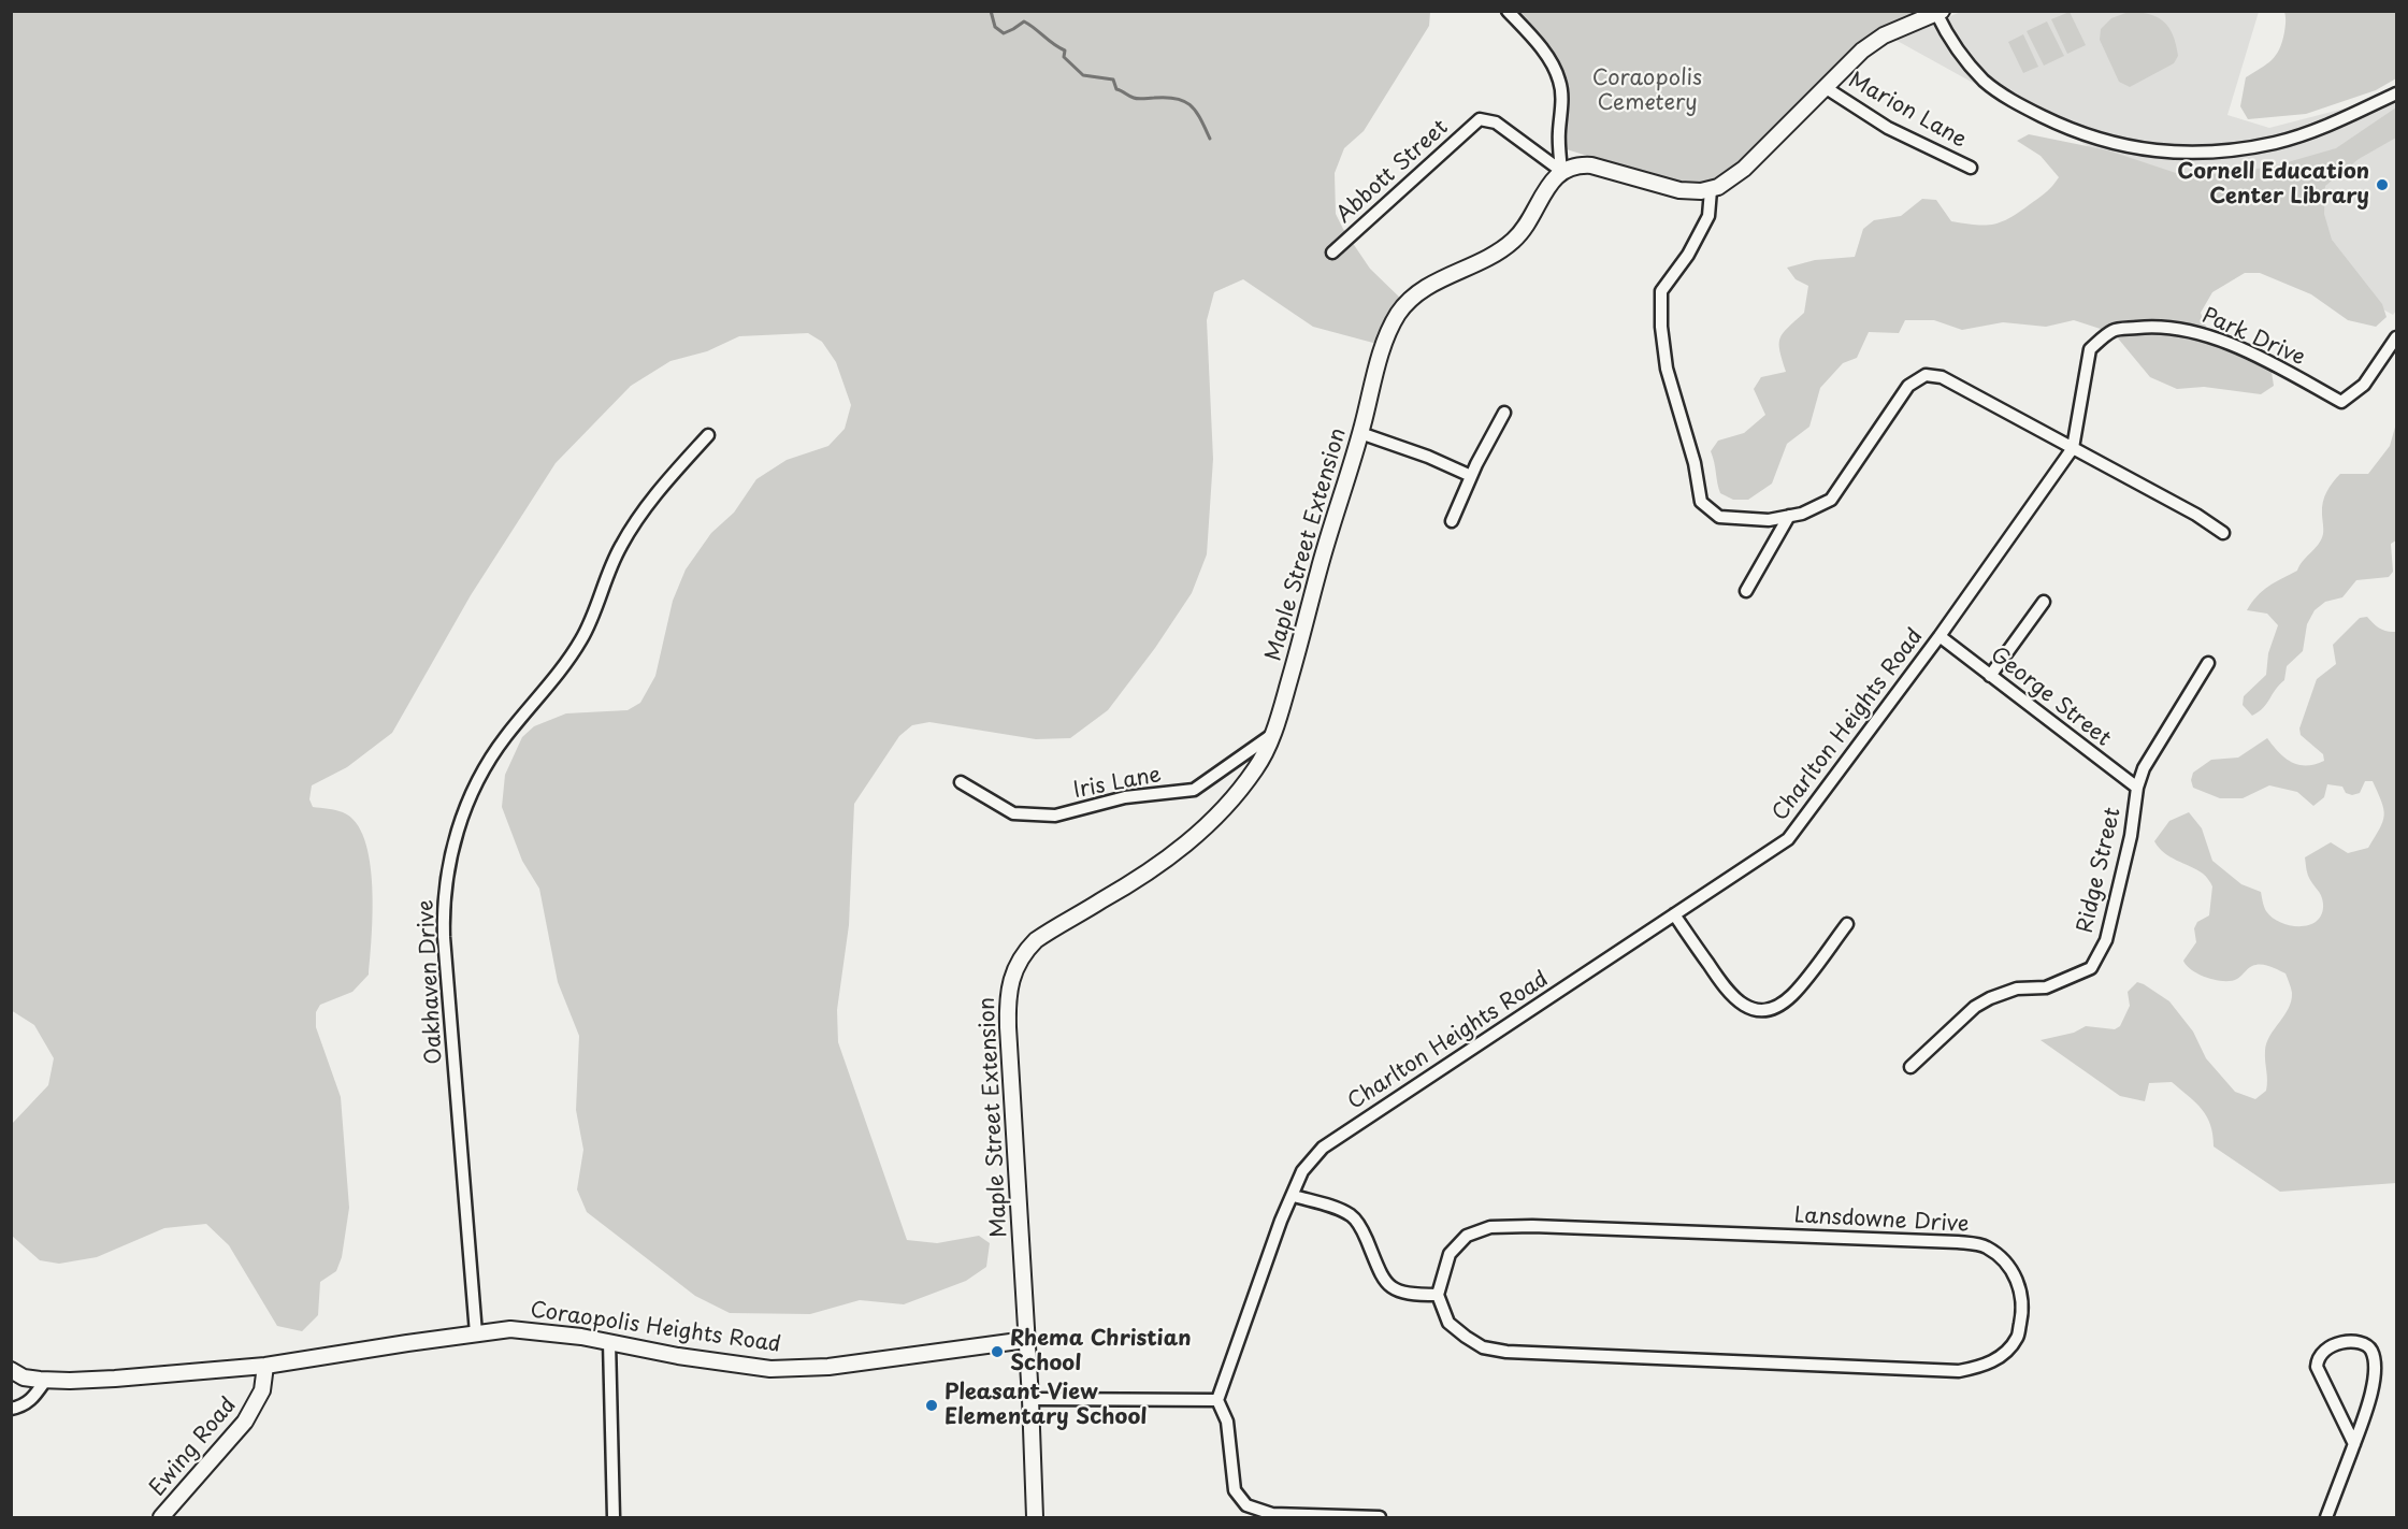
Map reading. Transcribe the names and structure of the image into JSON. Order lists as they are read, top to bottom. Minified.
{"streets":{"street":["Marion Lane","Abbott Street","Park Drive","Maple Street Extension","George Street","Charlton Heights Road","Iris Lane","Ridge Street","Oakhaven Drive","Lansdowne Drive","Coraopolis Heights Road","Ewing Road"]},"crossings":[["Abbott Street","Maple Street Extension"],["Park Drive","Charlton Heights Road"],["Maple Street Extension","Iris Lane"],["Maple Street Extension","Coraopolis Heights Road"],["George Street","Charlton Heights Road"],["George Street","Ridge Street"],["Oakhaven Drive","Coraopolis Heights Road"],["Coraopolis Heights Road","Ewing Road"]],"parks":["Coraopolis Cemetery"],"places":["Cornell Education Center Library","Rhema Christian School","Pleasant View Elementary School"]}
